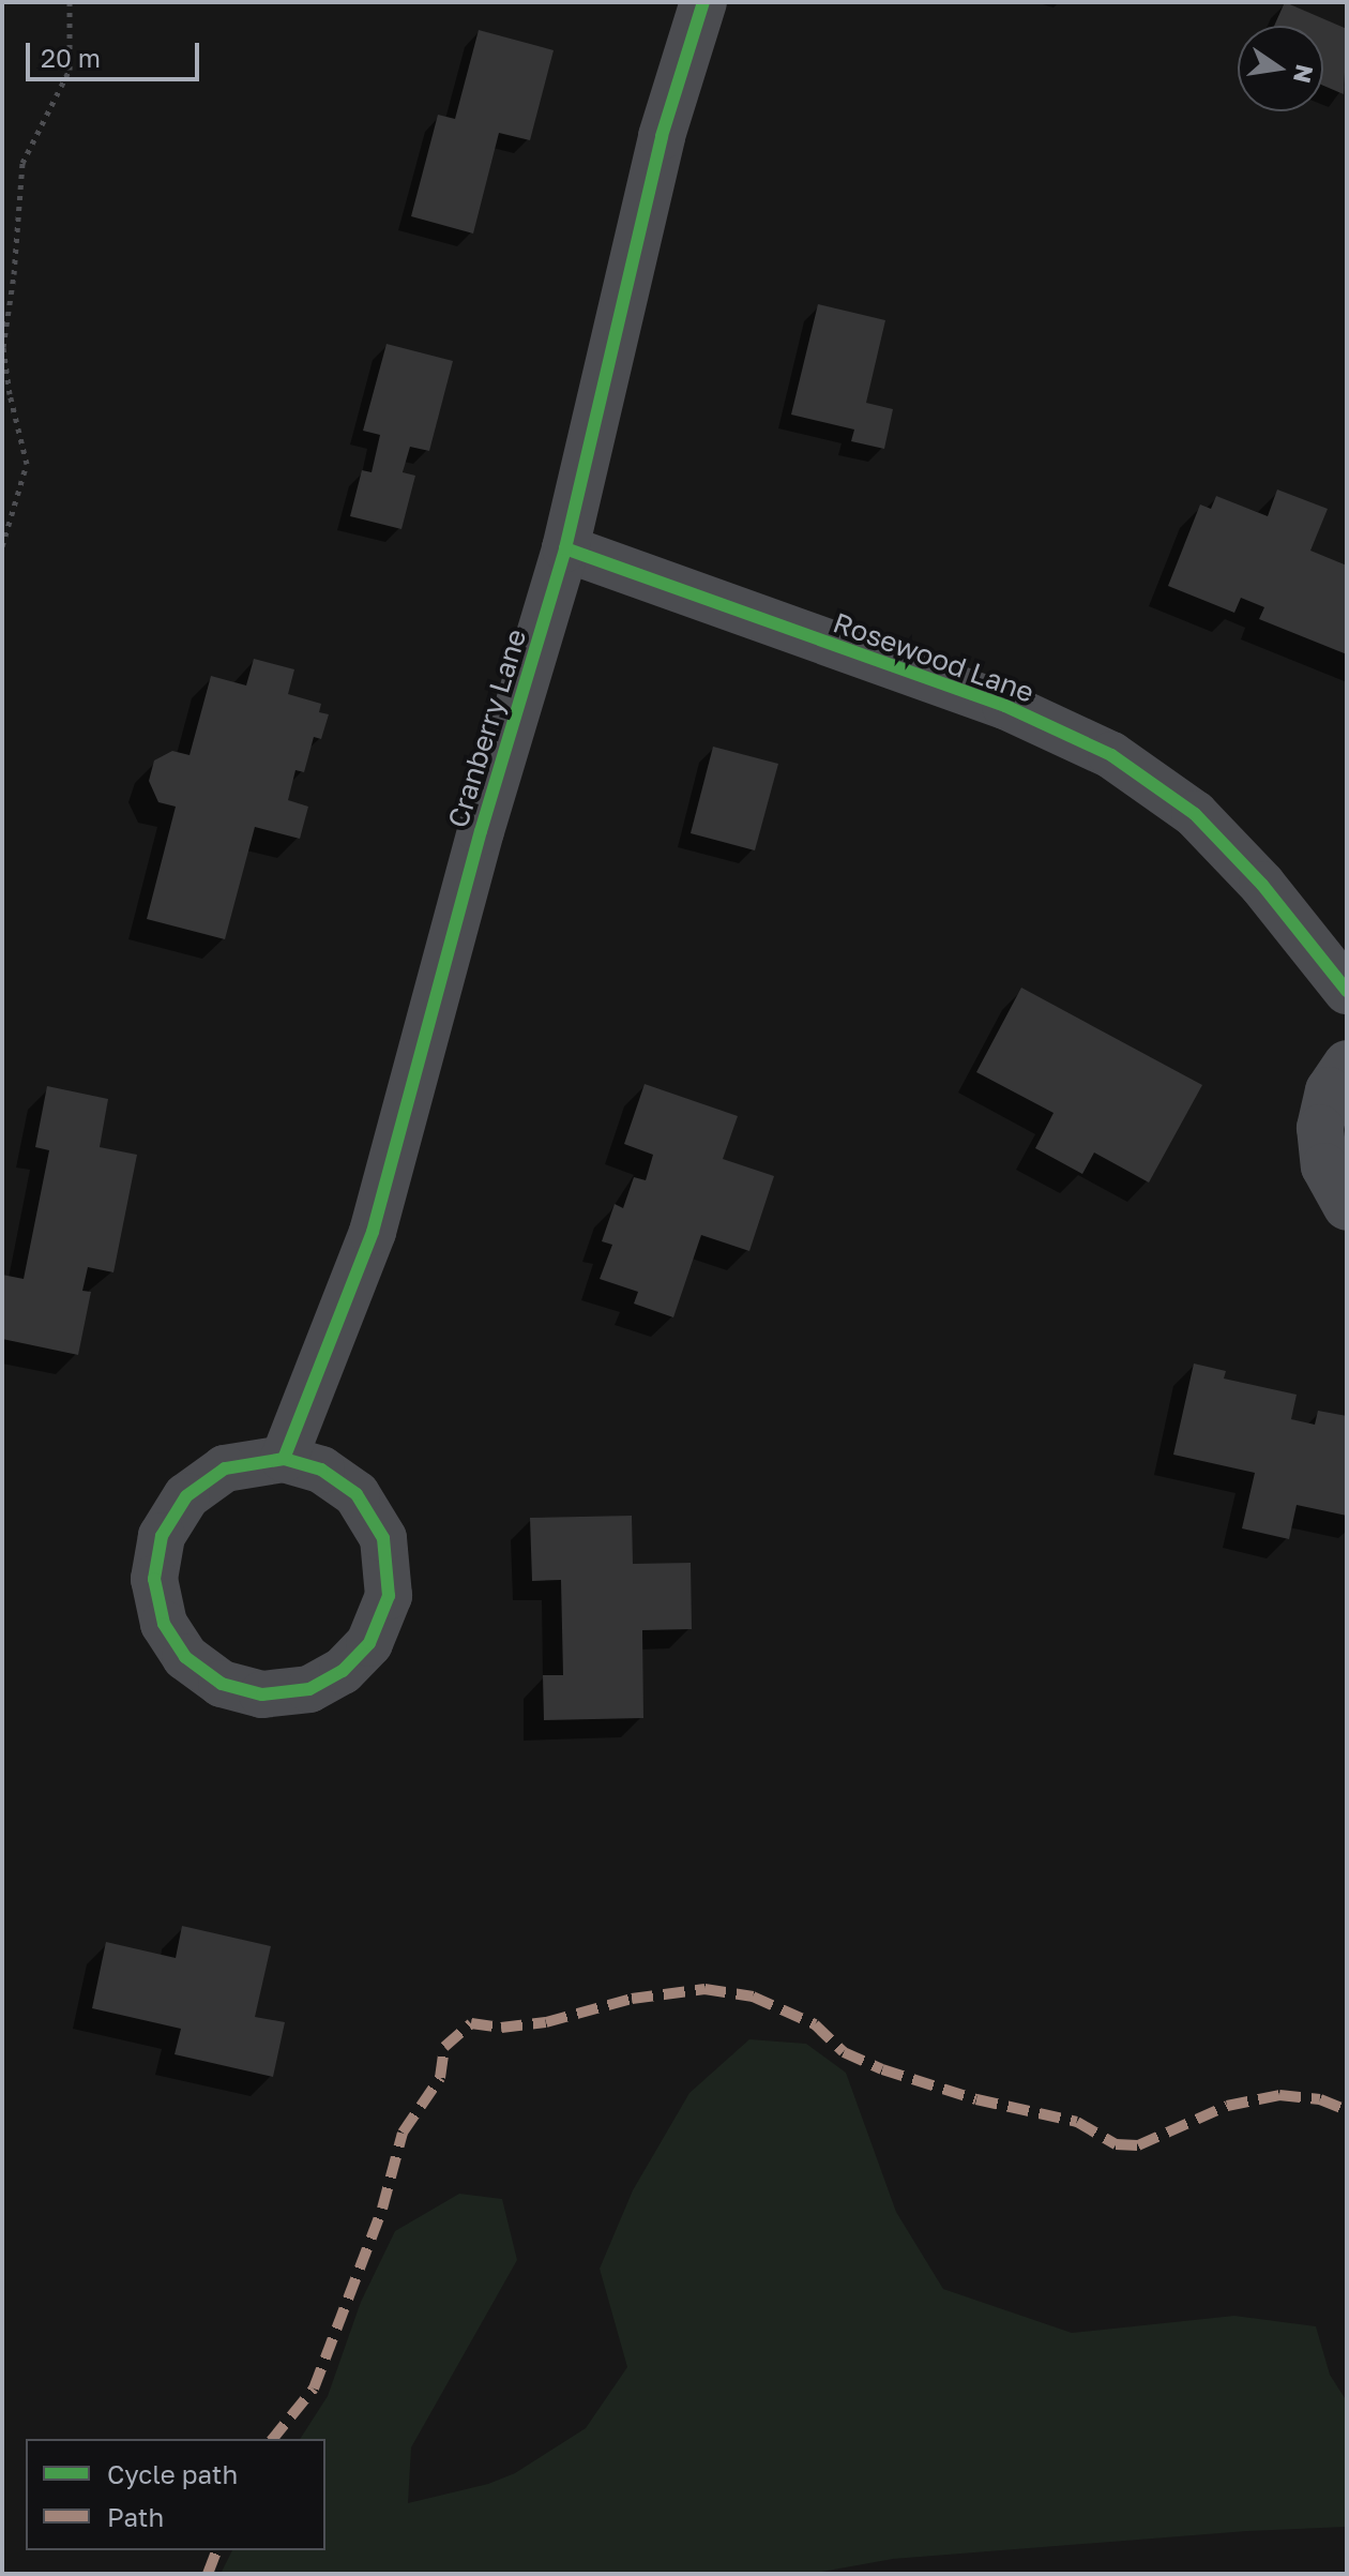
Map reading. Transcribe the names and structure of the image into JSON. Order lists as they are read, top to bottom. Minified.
{"streets":{"street":["Rosewood Lane","Cranberry Lane"]},"crossings":[["Rosewood Lane","Cranberry Lane"]],"legend":["Cycle path","Path"],"scale_bar":"20 m","north":"right"}
